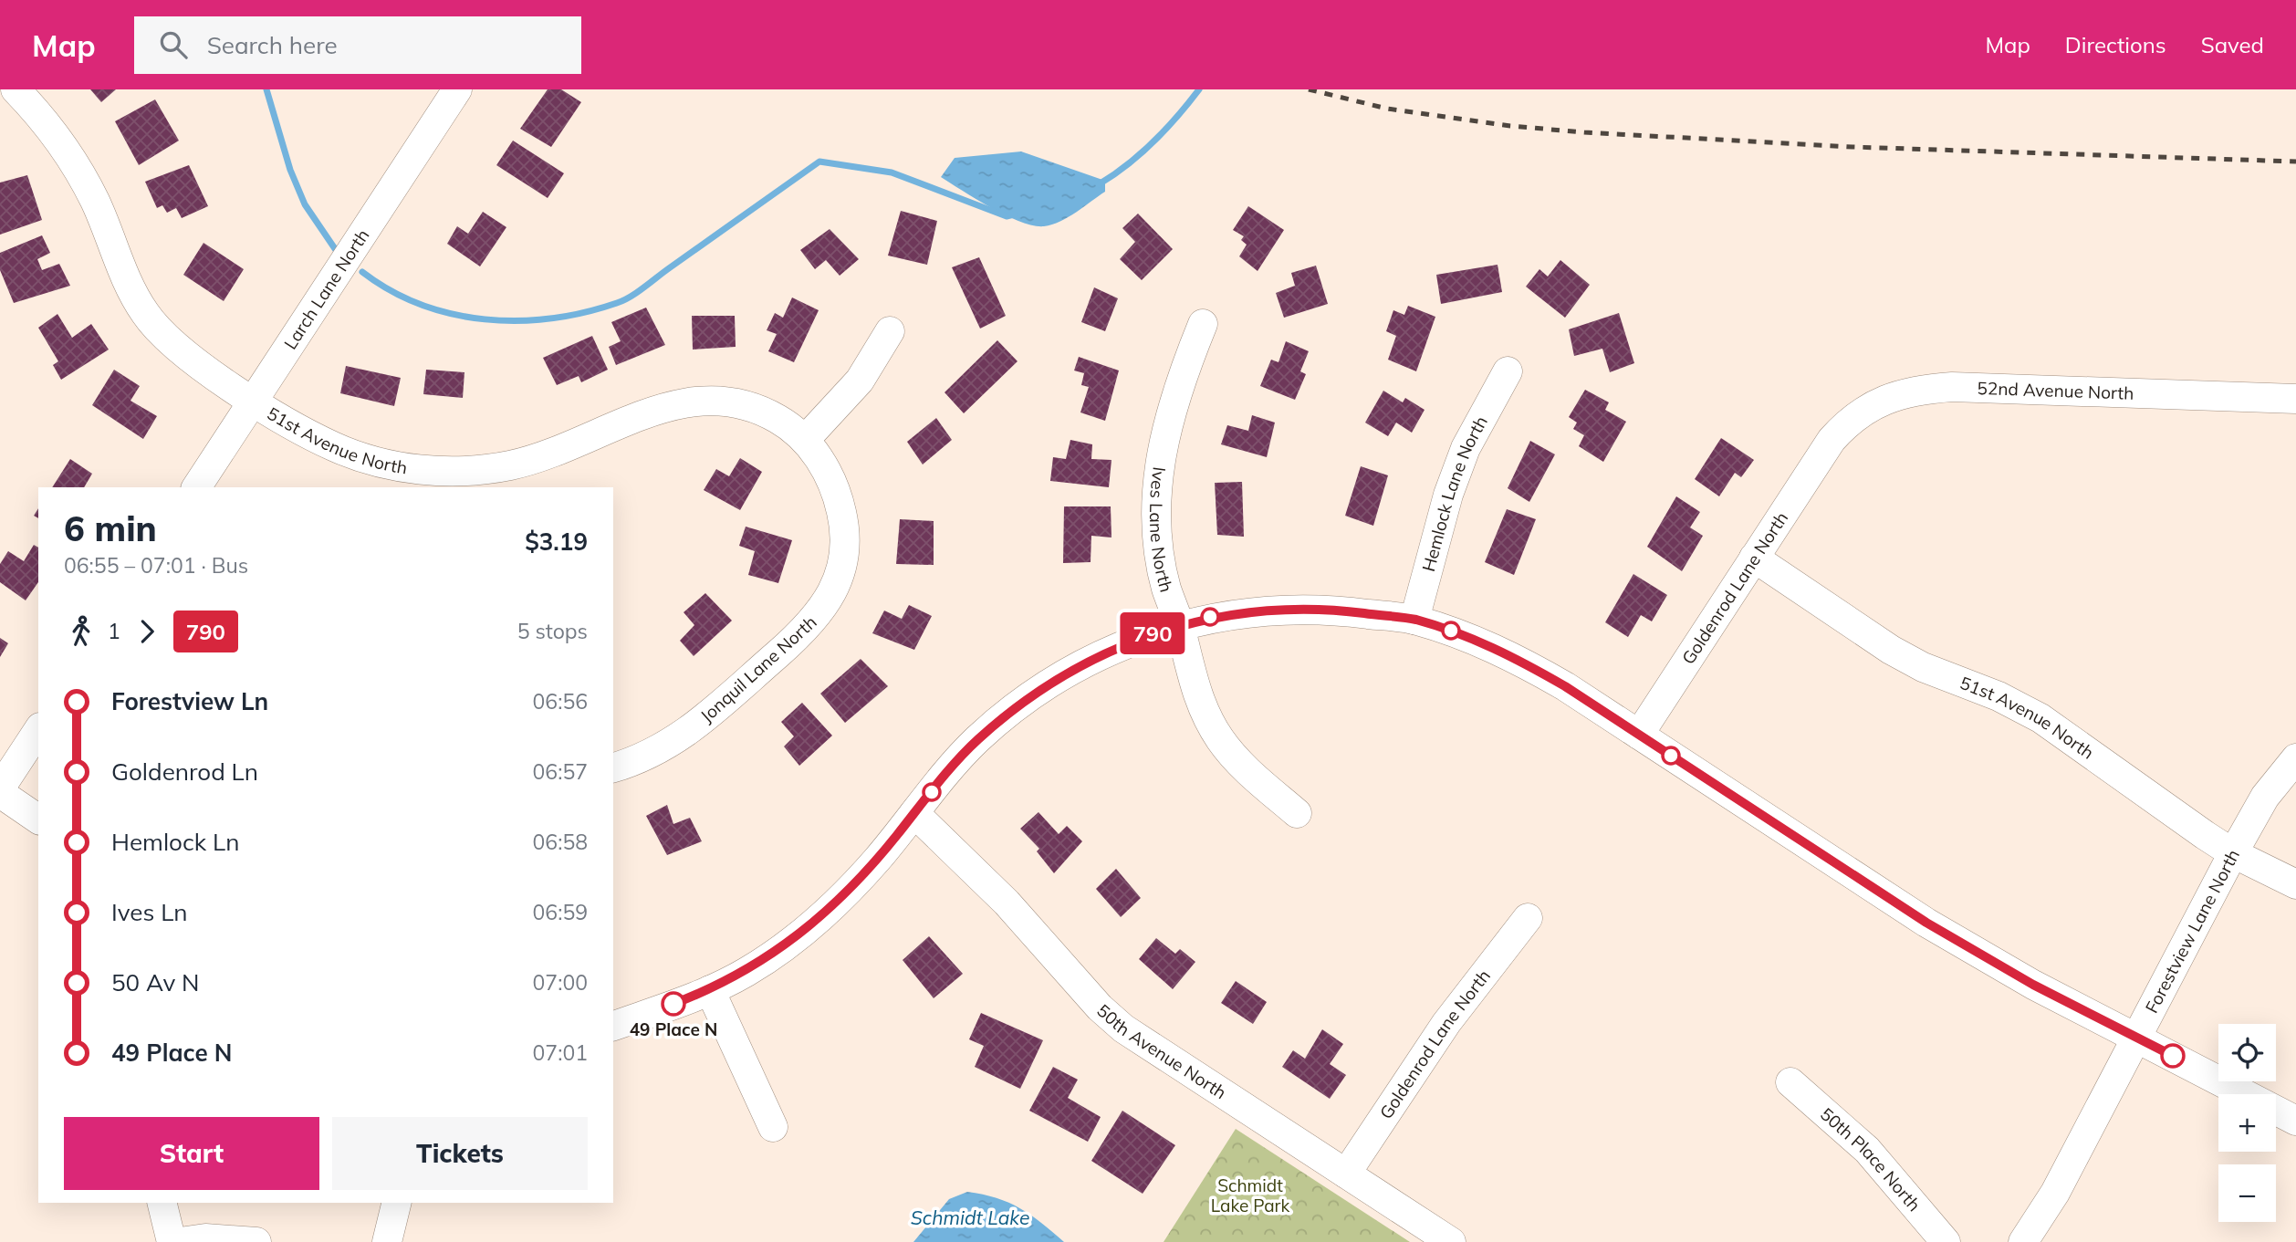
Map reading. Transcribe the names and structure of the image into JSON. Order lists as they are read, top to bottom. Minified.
{"streets":{"street":["Larch Lane North","52nd Avenue North","51st Avenue North","Hemlock Lane North","Ives Lane North","Goldenrod Lane North","Jonquil Lane North","Forestview Lane North","50th Avenue North","50th Place North"]},"crossings":[["Larch Lane North","51st Avenue North"],["52nd Avenue North","Goldenrod Lane North"],["51st Avenue North","Goldenrod Lane North"],["51st Avenue North","Jonquil Lane North"],["51st Avenue North","Forestview Lane North"],["Goldenrod Lane North","50th Avenue North"]],"water":["Schmidt Lake"],"parks":["Schmidt Lake Park"],"places":["49 Place N"],"lines":["bus line 790"],"page":{"header":"Map","search":"Search here","nav":["Map","Directions","Saved"],"on_map":"790","heading":["6 min","06:55 – 07:01 · Bus","$3.19"],"legs":["1","790","5 stops"],"list":[{"name":"Forestview Ln","value":"06:56"},{"name":"Goldenrod Ln","value":"06:57"},{"name":"Hemlock Ln","value":"06:58"},{"name":"Ives Ln","value":"06:59"},{"name":"50 Av N","value":"07:00"},{"name":"49 Place N","value":"07:01"}],"map_buttons":["+","−"],"buttons":["Start","Tickets"]}}
